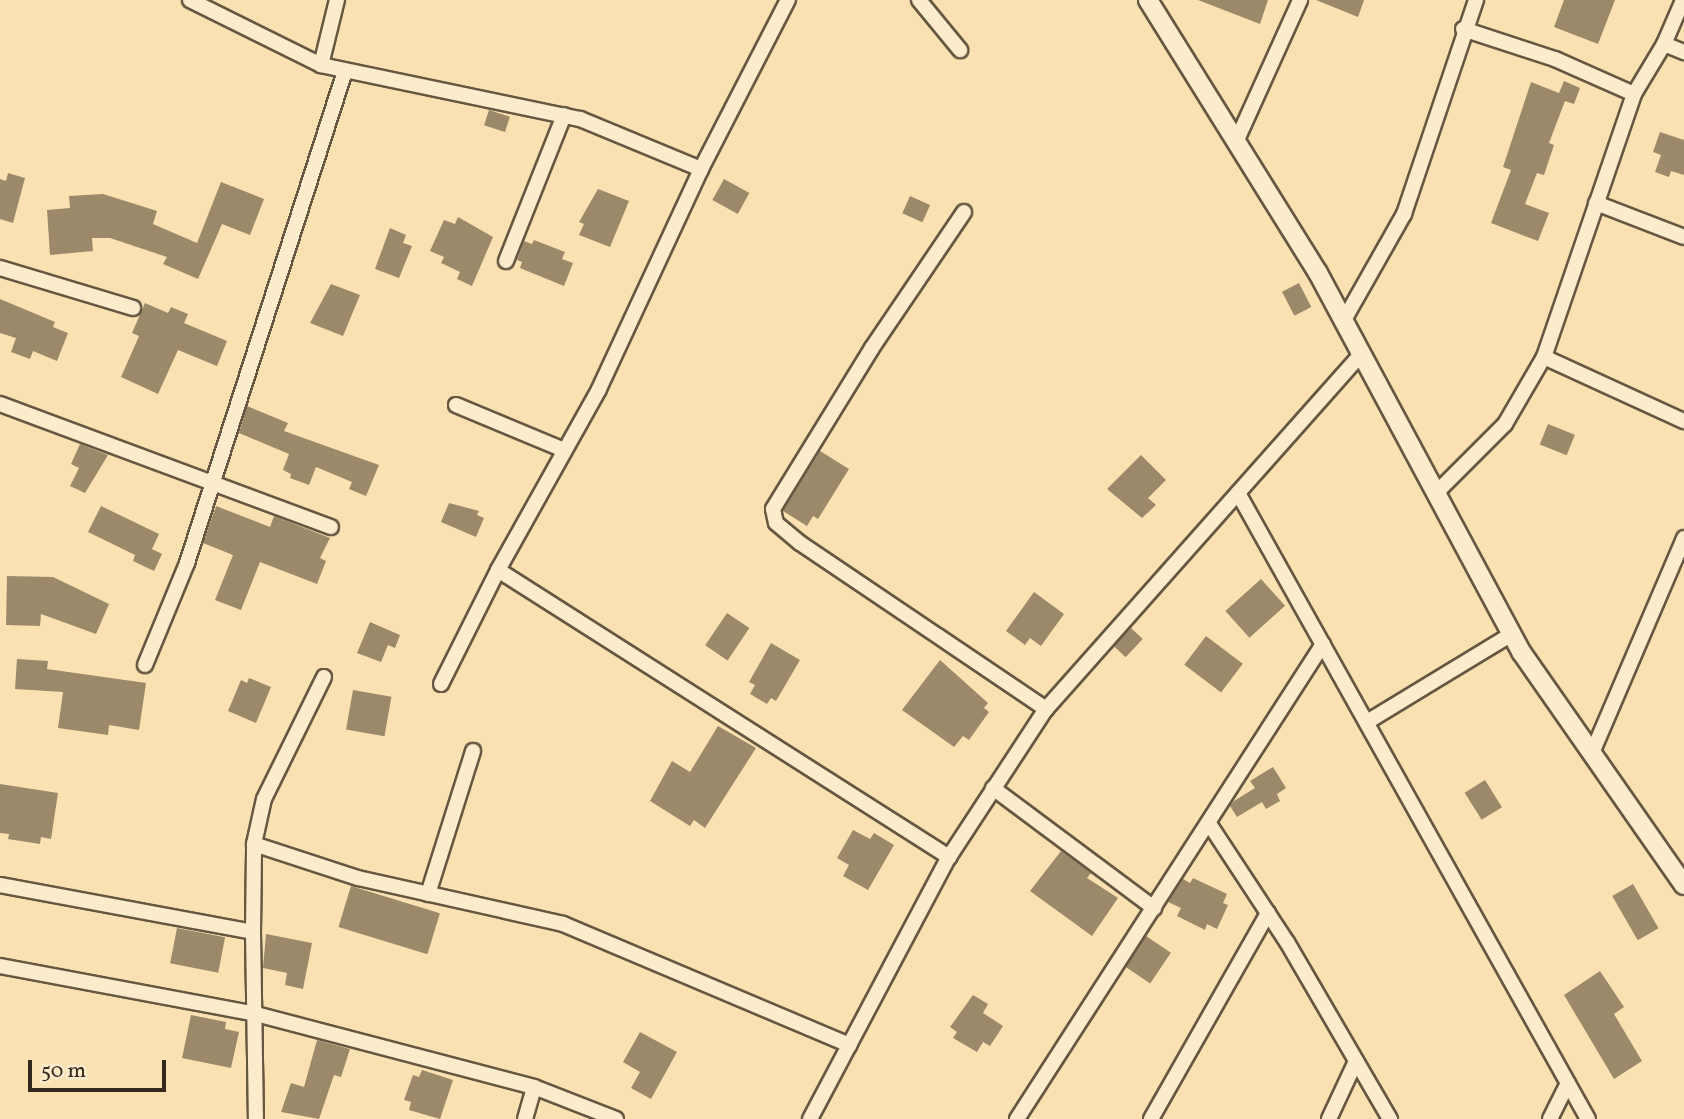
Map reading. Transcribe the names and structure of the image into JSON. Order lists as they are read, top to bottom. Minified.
{"scale_bar":"50 m"}
